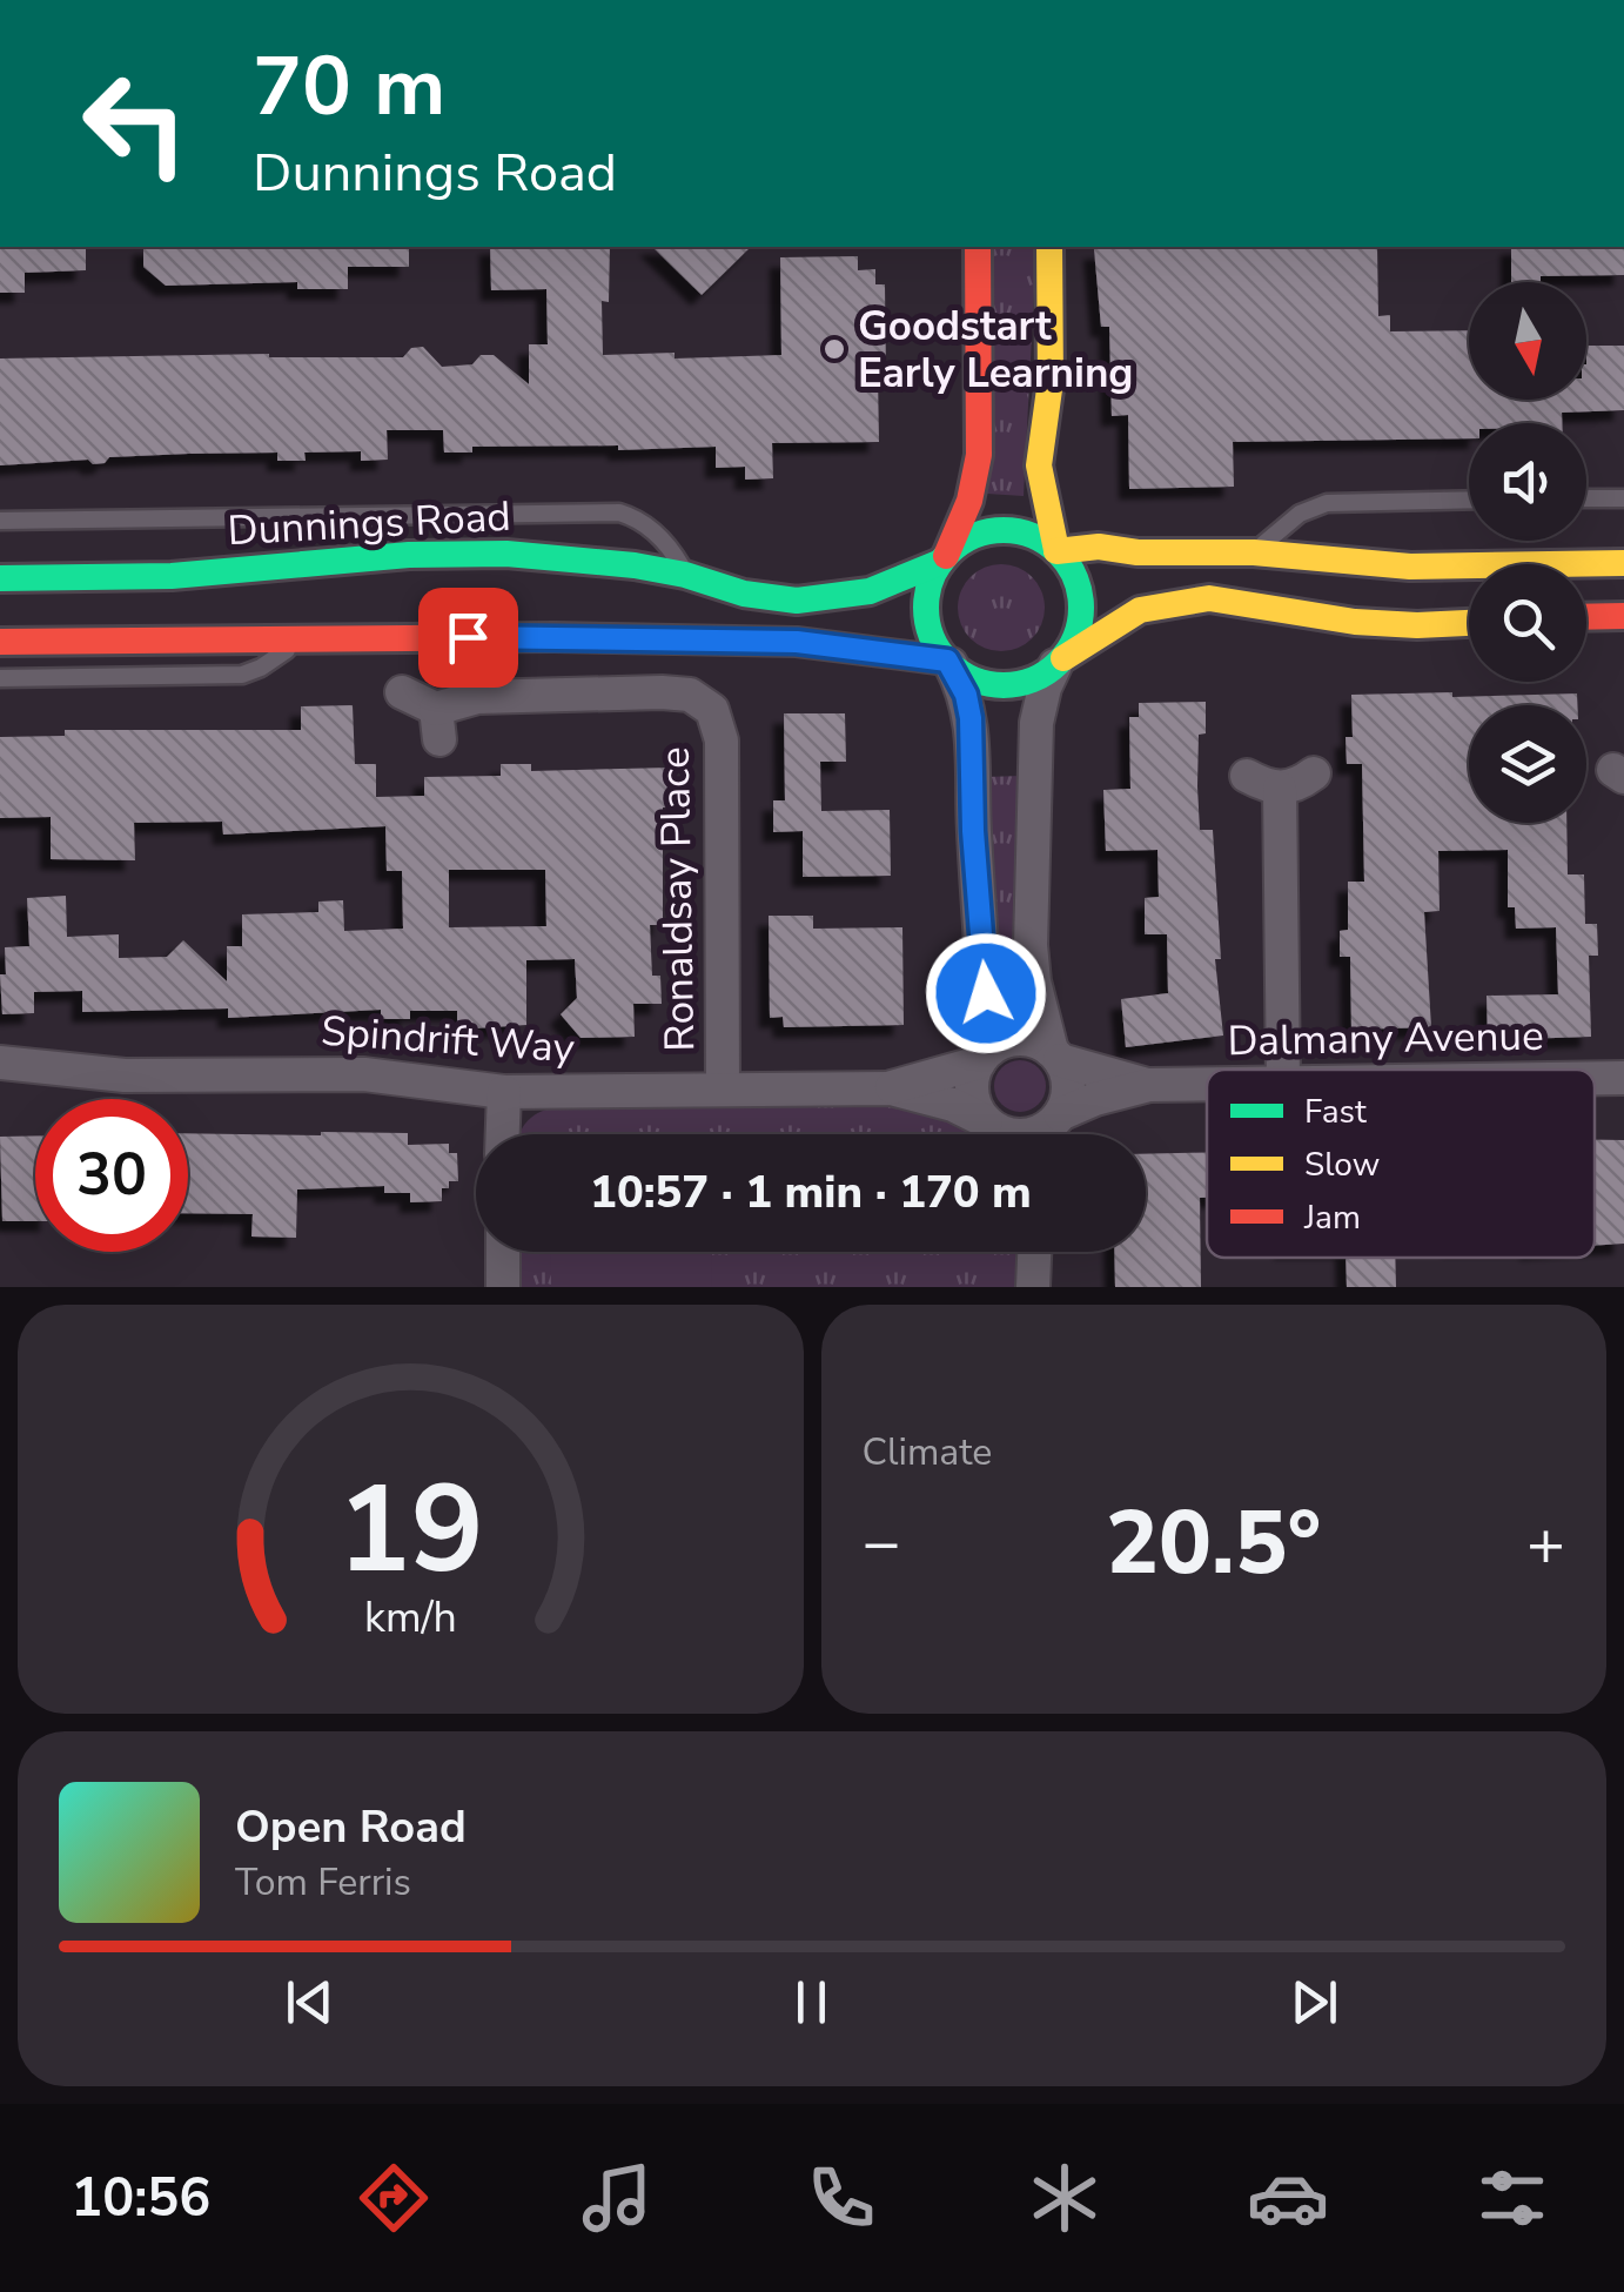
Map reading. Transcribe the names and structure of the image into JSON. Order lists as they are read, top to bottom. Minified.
{"streets":{"main road":["Dunnings Road"],"street":["Ronaldsay Place","Dalmany Avenue","Spindrift Way"]},"crossings":[["Ronaldsay Place","Spindrift Way"],["Dalmany Avenue","Spindrift Way"]],"places":["Goodstart Early Learning"],"legend":["Fast","Slow","Jam"],"north":"bottom","page":{"turn":["70 m","Dunnings Road"],"limit":"30","trip":"10:57 · 1 min · 170 m","tile":"Climate","heat":["−","20.5°","+"],"song":["Open Road","Tom Ferris"],"tabs":"10:56","gauge":["19","km/h"]}}
